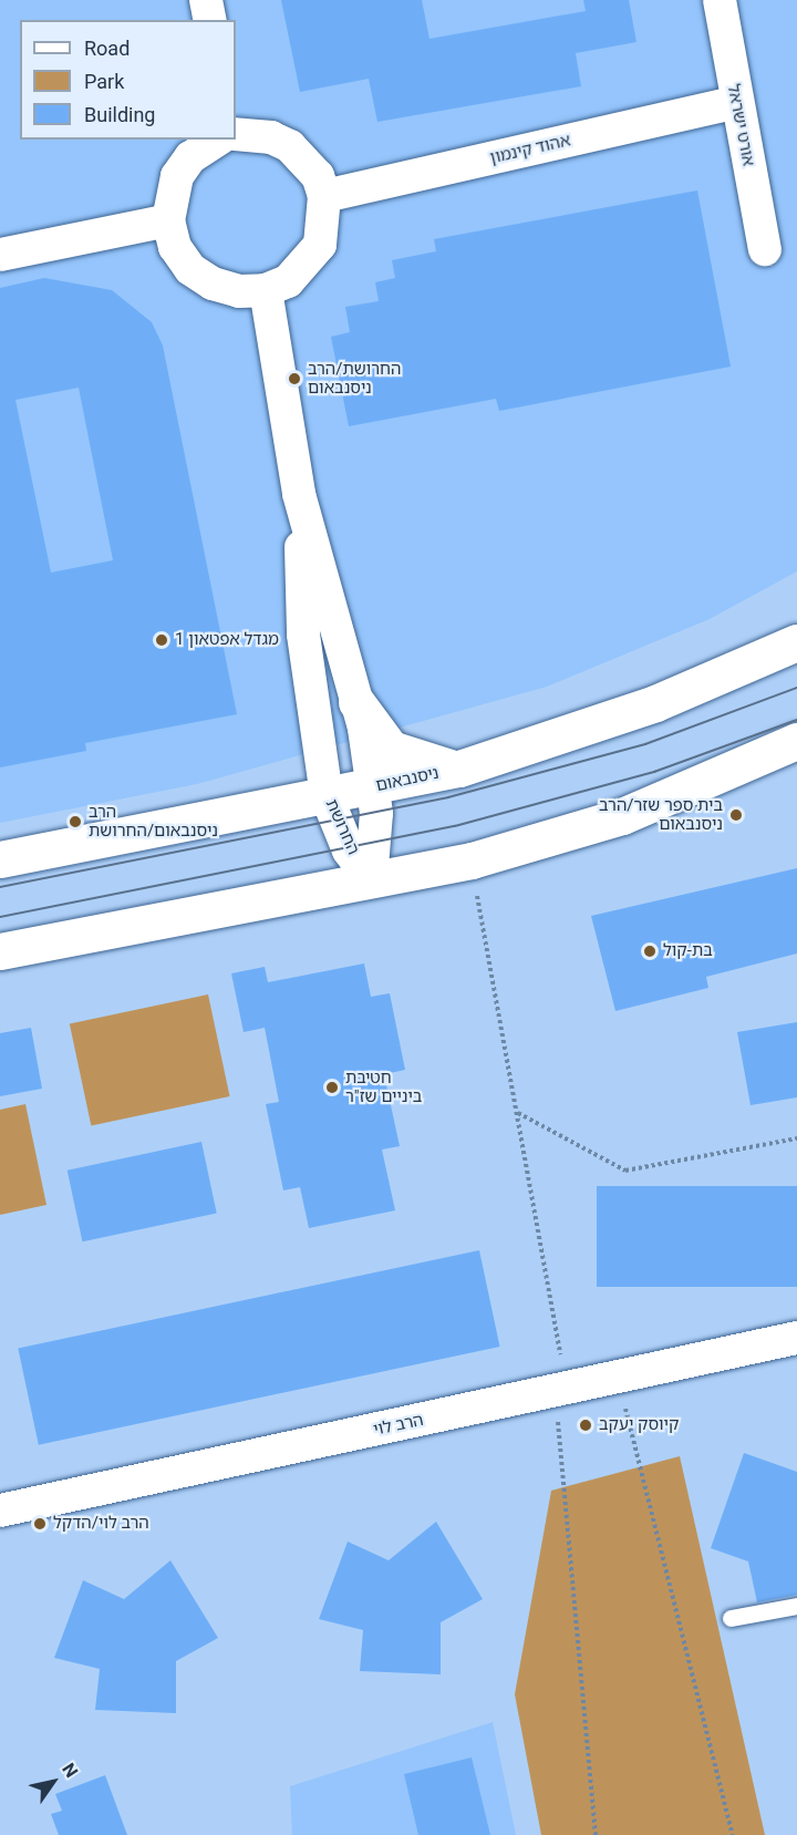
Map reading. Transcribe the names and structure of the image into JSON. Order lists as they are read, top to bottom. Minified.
{"streets":{"main road":["ניסנבאום"],"street":["אורט ישראל","אהוד קינמון","החרושת","הרב לוי"]},"crossings":[["אורט ישראל","אהוד קינמון"],["ניסנבאום","החרושת"]],"places":["החרושת/הרב ניסנבאום","מגדל אפטאון 1","בית ספר שזר/הרב ניסנבאום","הרב ניסנבאום/החרושת","בת-קול","חטיבת ביניים שז\"ר","קיוסק יעקב","הרב לוי/הדקל"],"legend":["Road","Park","Building"],"north":"top right"}
